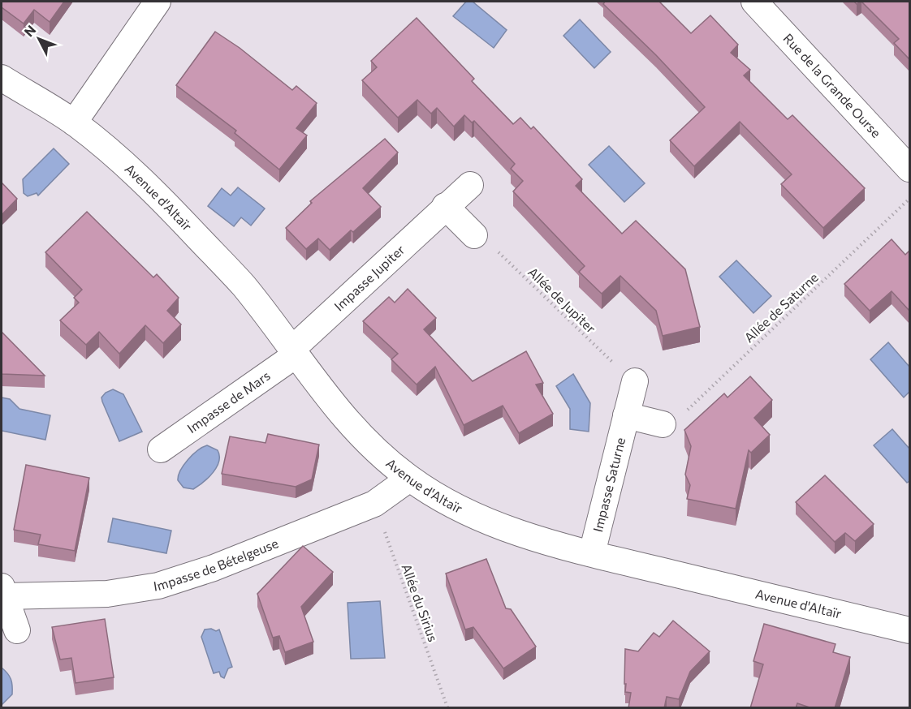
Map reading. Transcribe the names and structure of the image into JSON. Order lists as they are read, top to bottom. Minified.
{"streets":{"street":["Rue de la Grande Ourse","Avenue d'Altaïr","Impasse Jupiter","Impasse de Mars","Impasse Saturne","Impasse de Bételgeuse"],"path":["Allée de Jupiter","Allée de Saturne","Allée du Sirius"]},"crossings":[["Avenue d'Altaïr","Impasse Jupiter"],["Avenue d'Altaïr","Impasse de Mars"],["Avenue d'Altaïr","Impasse Saturne"],["Avenue d'Altaïr","Impasse de Bételgeuse"],["Impasse Jupiter","Impasse de Mars"],["Allée de Jupiter","Impasse Saturne"],["Impasse de Bételgeuse","Allée du Sirius"]],"north":"top left"}
